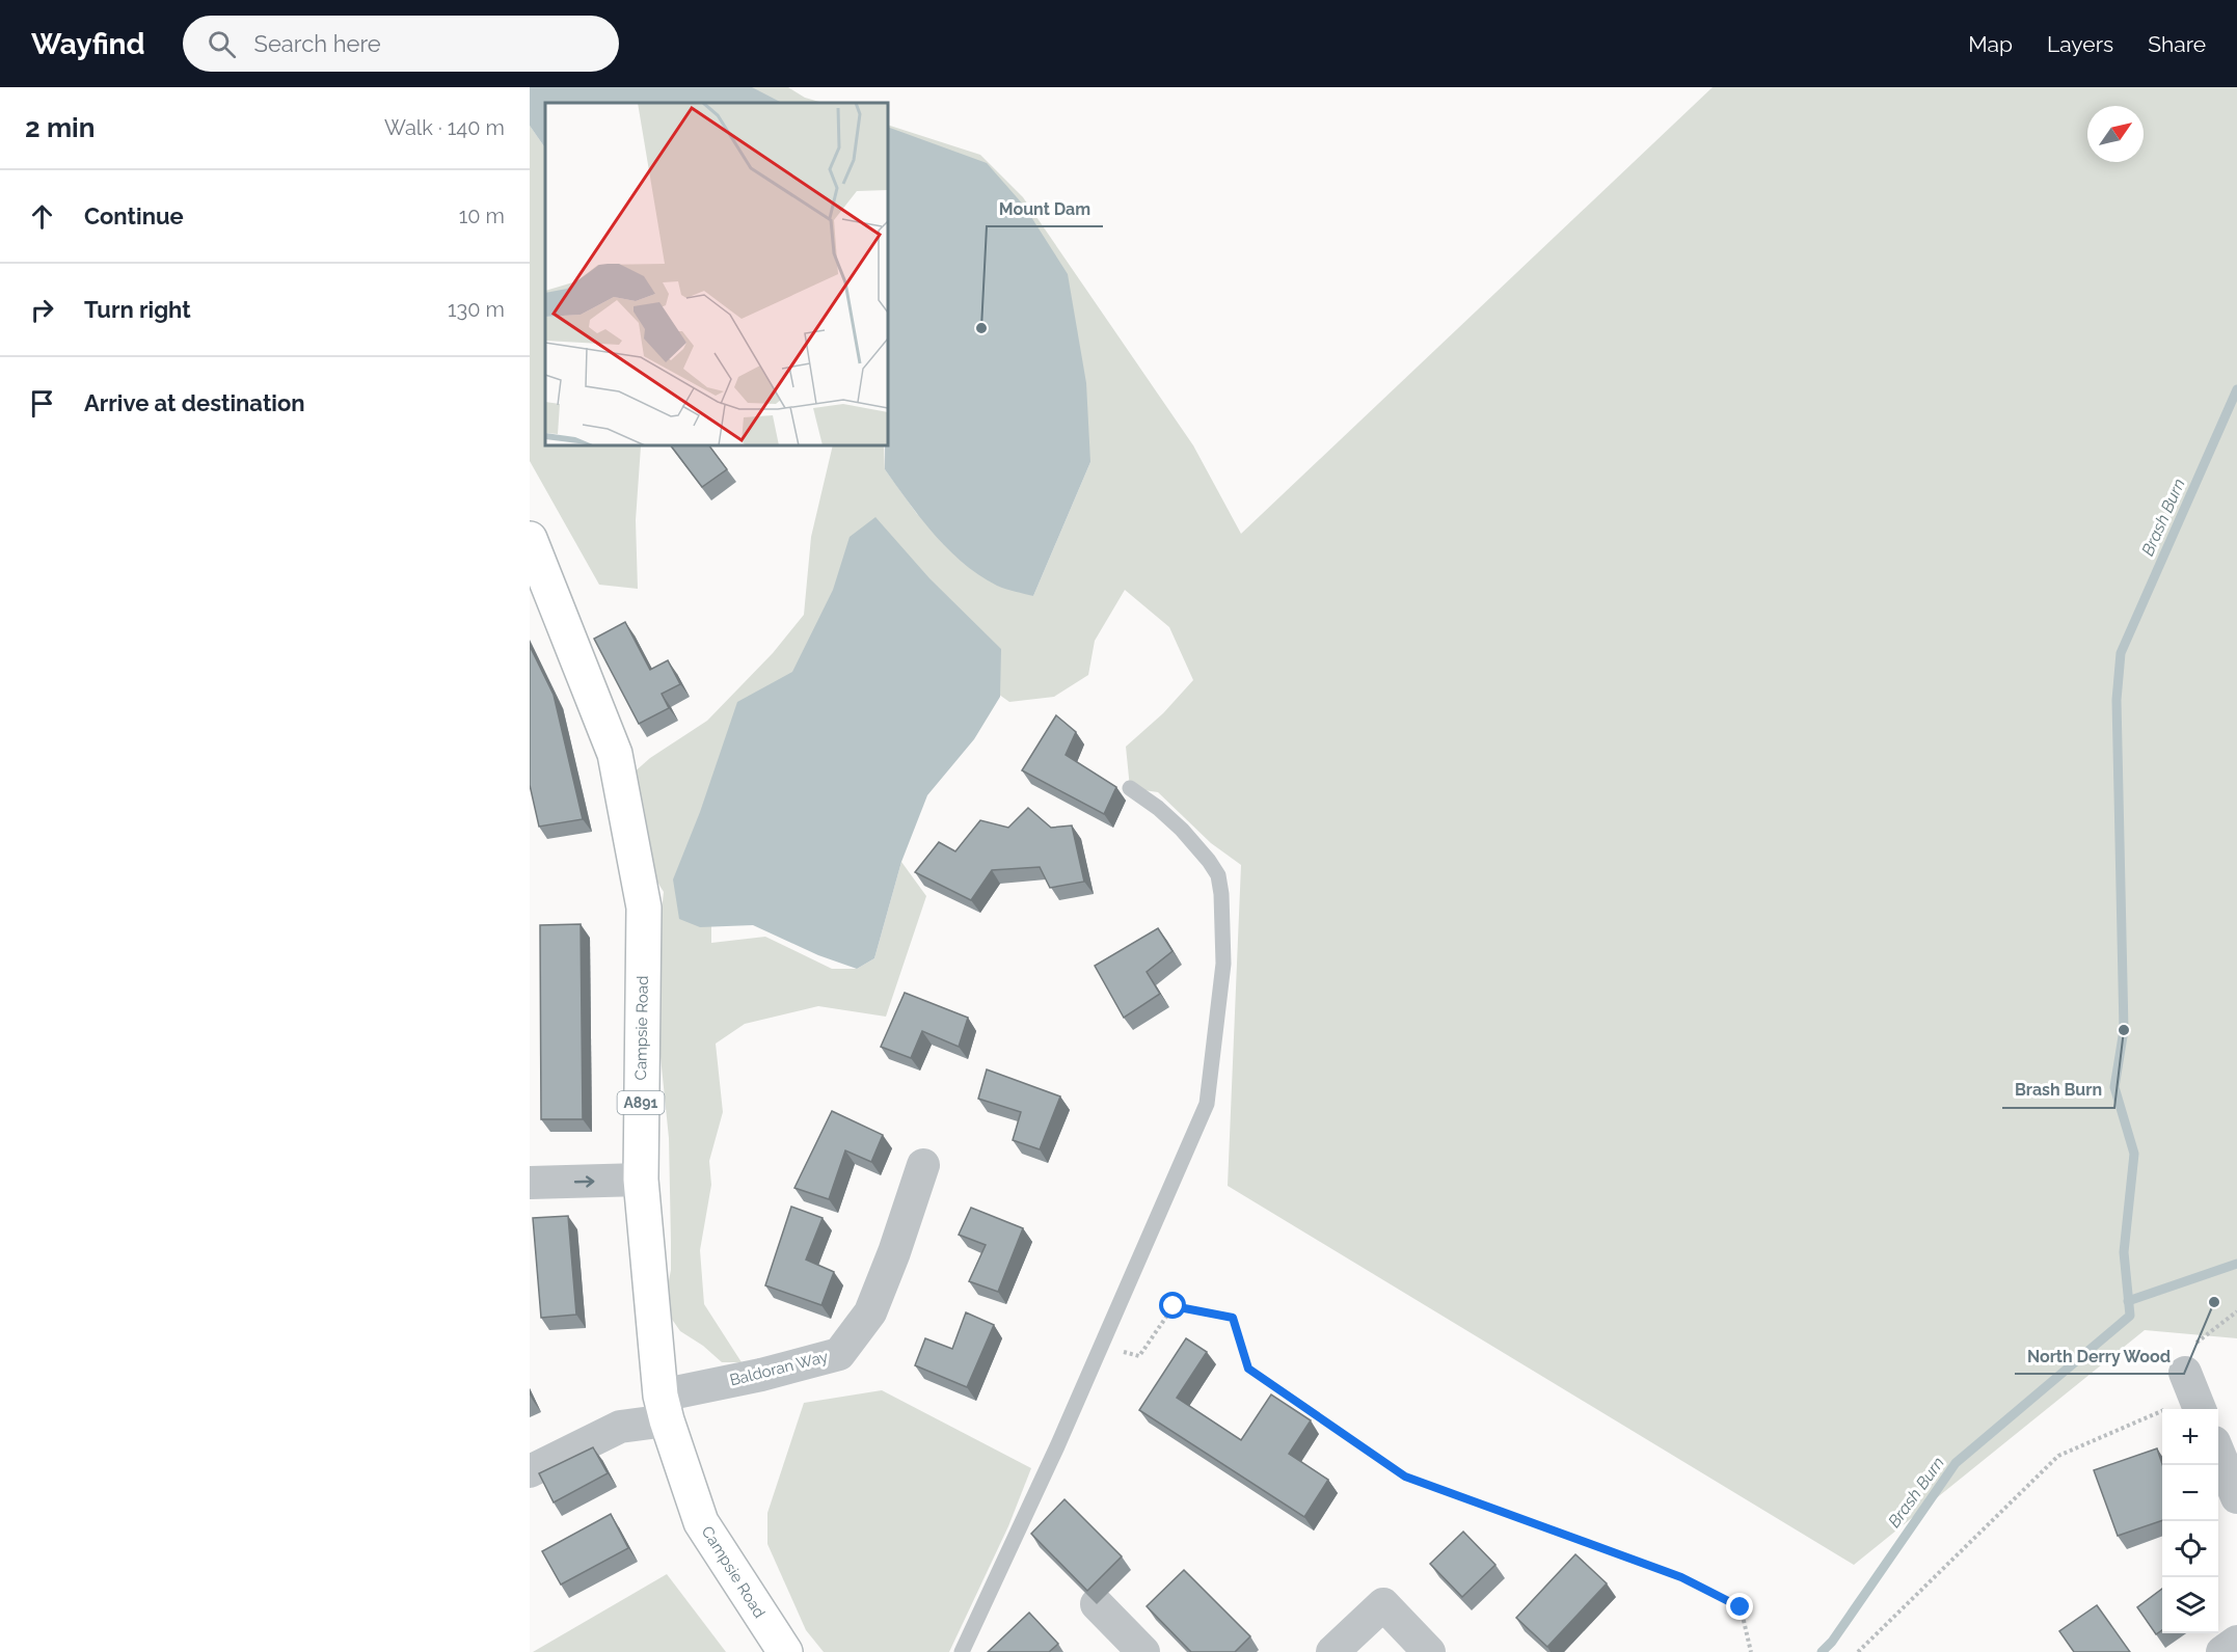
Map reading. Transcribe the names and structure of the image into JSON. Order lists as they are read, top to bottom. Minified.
{"streets":{"main road":["Campsie Road","A891"],"street":["Baldoran Way"]},"crossings":[["Campsie Road","Baldoran Way"]],"water":["Brash Burn"],"places":["Mount Dam","Brash Burn","North Derry Wood"],"north":"top right","page":{"header":"Wayfind","search":"Search here","nav":["Map","Layers","Share"],"heading":["2 min","Walk · 140 m"],"list":[["Continue","10 m"],["Turn right","130 m"],"Arrive at destination"],"map_buttons":["+","−"]}}
